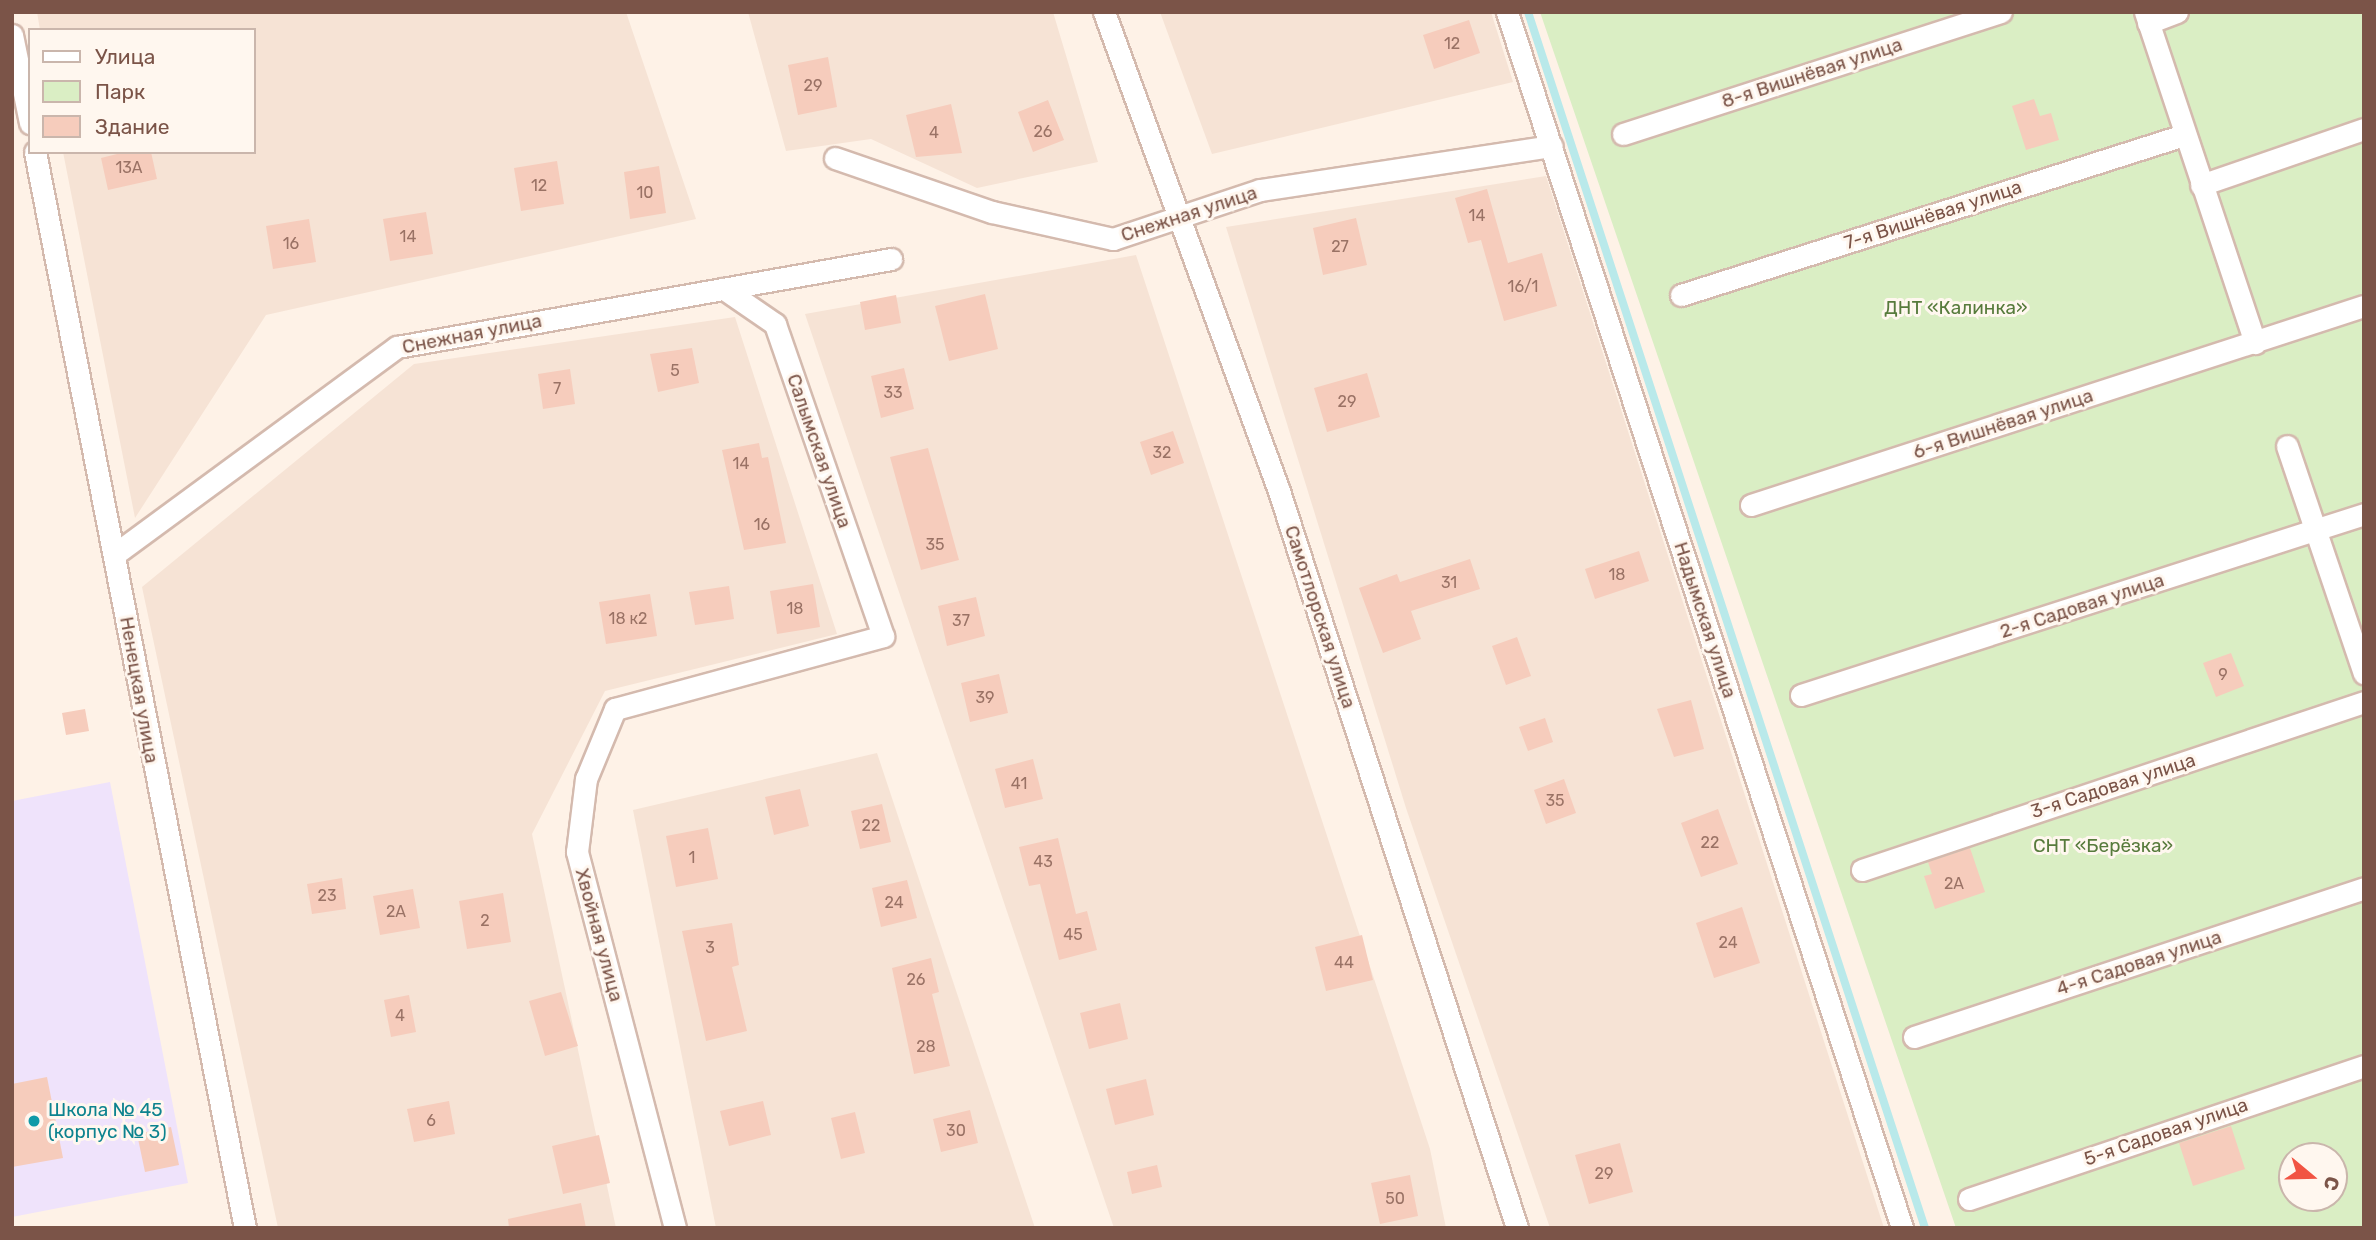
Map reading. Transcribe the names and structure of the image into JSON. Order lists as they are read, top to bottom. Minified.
{"streets":{"street":["8-я Вишнёвая улица","Снежная улица","7-я Вишнёвая улица","6-я Вишнёвая улица","Салымская улица","2-я Садовая улица","Самотлорская улица","Надымская улица","Ненецкая улица","3-я Садовая улица","Хвойная улица","4-я Садовая улица","5-я Садовая улица"]},"crossings":[["Снежная улица","Салымская улица"],["Снежная улица","Самотлорская улица"],["Снежная улица","Надымская улица"],["Снежная улица","Ненецкая улица"],["Салымская улица","Хвойная улица"]],"parks":["ДНТ «Калинка»","СНТ «Берёзка»"],"places":["Школа № 45 (корпус № 3)"],"house_numbers":["12","29","26","4","13А","12","10","14","14","16","27","16/1","5","7","33","29","32","14","16","35","18","31","18","18 к2","37","9","39","41","35","22","22","1","43","2А","23","24","2А","2","45","24","3","44","26","4","28","6","30","29","50"],"legend":["Улица","Парк","Здание"],"north":"right"}
